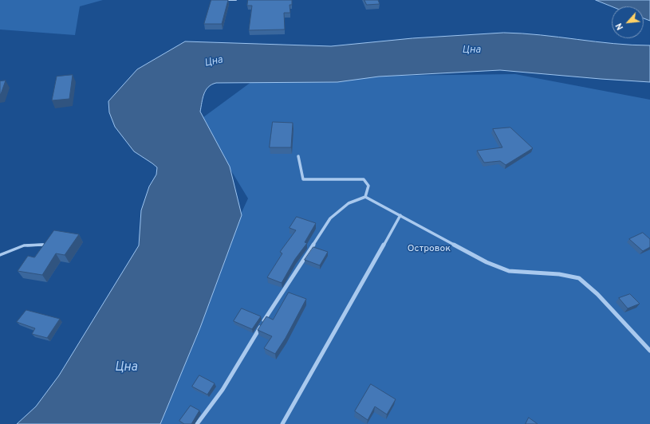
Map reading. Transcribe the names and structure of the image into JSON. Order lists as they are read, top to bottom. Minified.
{"water":["Цна"],"parks":["Островок"],"north":"bottom left"}
